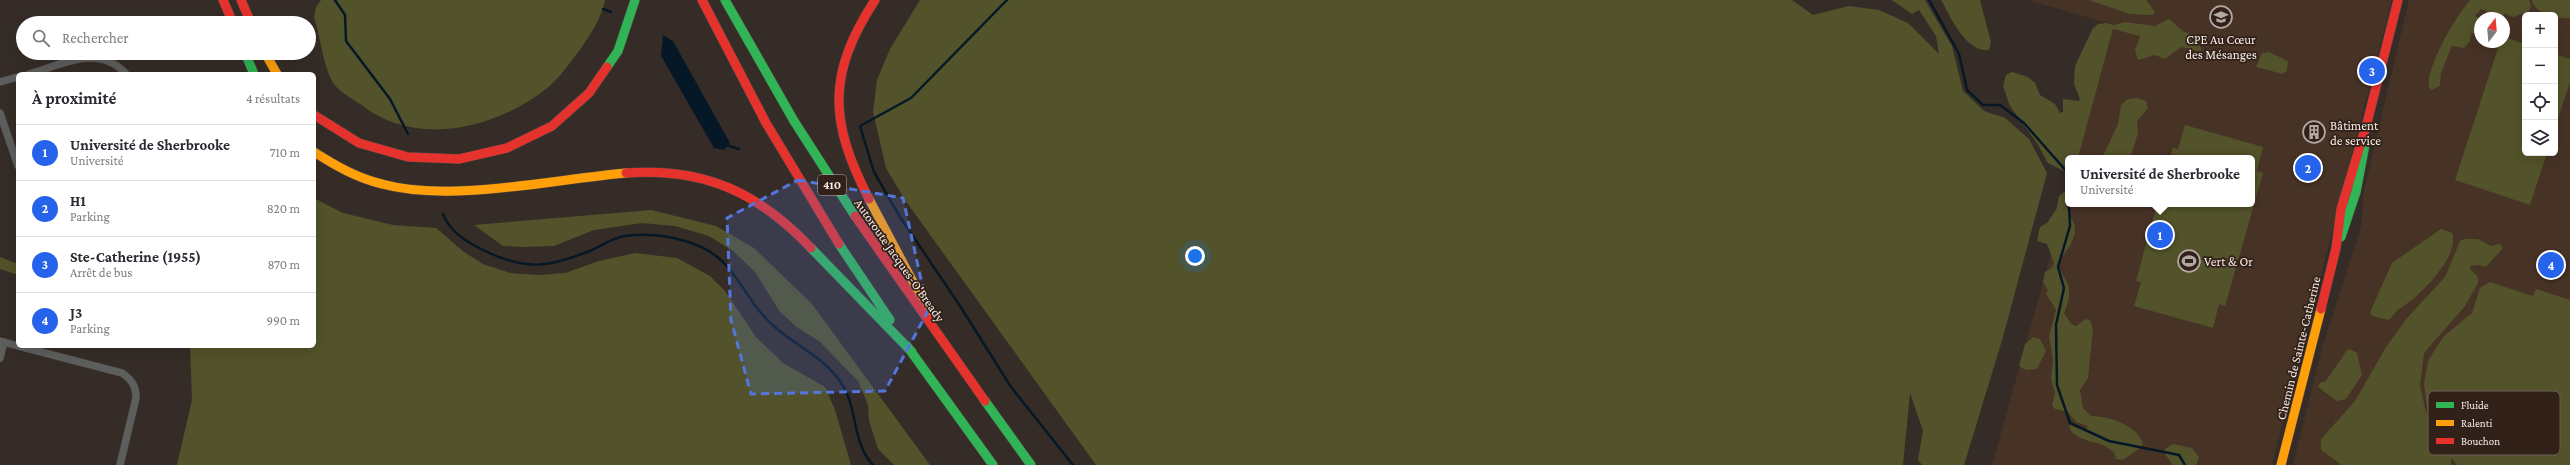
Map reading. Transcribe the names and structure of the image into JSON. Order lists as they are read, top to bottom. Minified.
{"streets":{"main road":["410","Autoroute Jacques-O'Bready","Chemin de Sainte-Catherine"]},"places":{"school or university":["CPE Au Cœur des Mésanges"],"building":["Bâtiment de service"],"sports":["Vert & Or"]},"legend":["Fluide","Ralenti","Bouchon"],"north":"top","page":{"map_buttons":["+","−"],"search":"Rechercher","pins":["3","2","1","4"],"heading":["À proximité","4 résultats"],"list":[{"mark":"1","name":"Université de Sherbrooke","note":"Université","value":"710 m"},{"mark":"2","name":"H1","note":"Parking","value":"820 m"},{"mark":"3","name":"Ste-Catherine (1955)","note":"Arrêt de bus","value":"870 m"},{"mark":"4","name":"J3","note":"Parking","value":"990 m"}],"popup":["Université de Sherbrooke","Université"]}}
